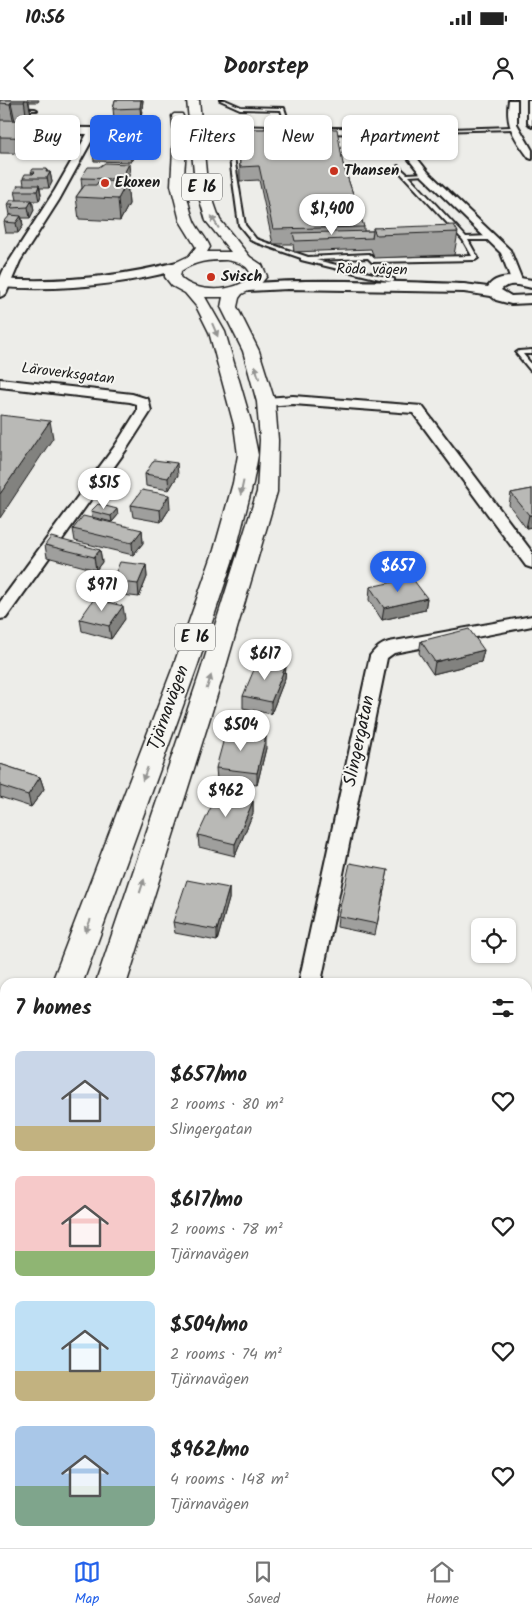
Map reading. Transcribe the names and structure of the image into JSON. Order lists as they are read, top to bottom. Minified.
{"streets":{"highway":["E 16","Tjärnavägen"],"street":["Röda vägen","Läroverksgatan","Slingergatan"]},"crossings":[["Röda vägen","Tjärnavägen"]],"places":["Thansen","Ekoxen","Svisch"],"page":{"status":"10:56","header":"Doorstep","chip":["Buy","Rent","Filters","New","Apartment"],"price":["$1,400","$515","$657","$971","$617","$504","$962"],"heading":"7 homes","list":[{"name":"$657/mo","note":"2 rooms · 80 m² · Slingergatan"},{"name":"$617/mo","note":"2 rooms · 78 m² · Tjärnavägen"},{"name":"$504/mo","note":"2 rooms · 74 m² · Tjärnavägen"},{"name":"$962/mo","note":"4 rooms · 148 m² · Tjärnavägen"}],"tabs":["Map","Saved","Home"]}}
